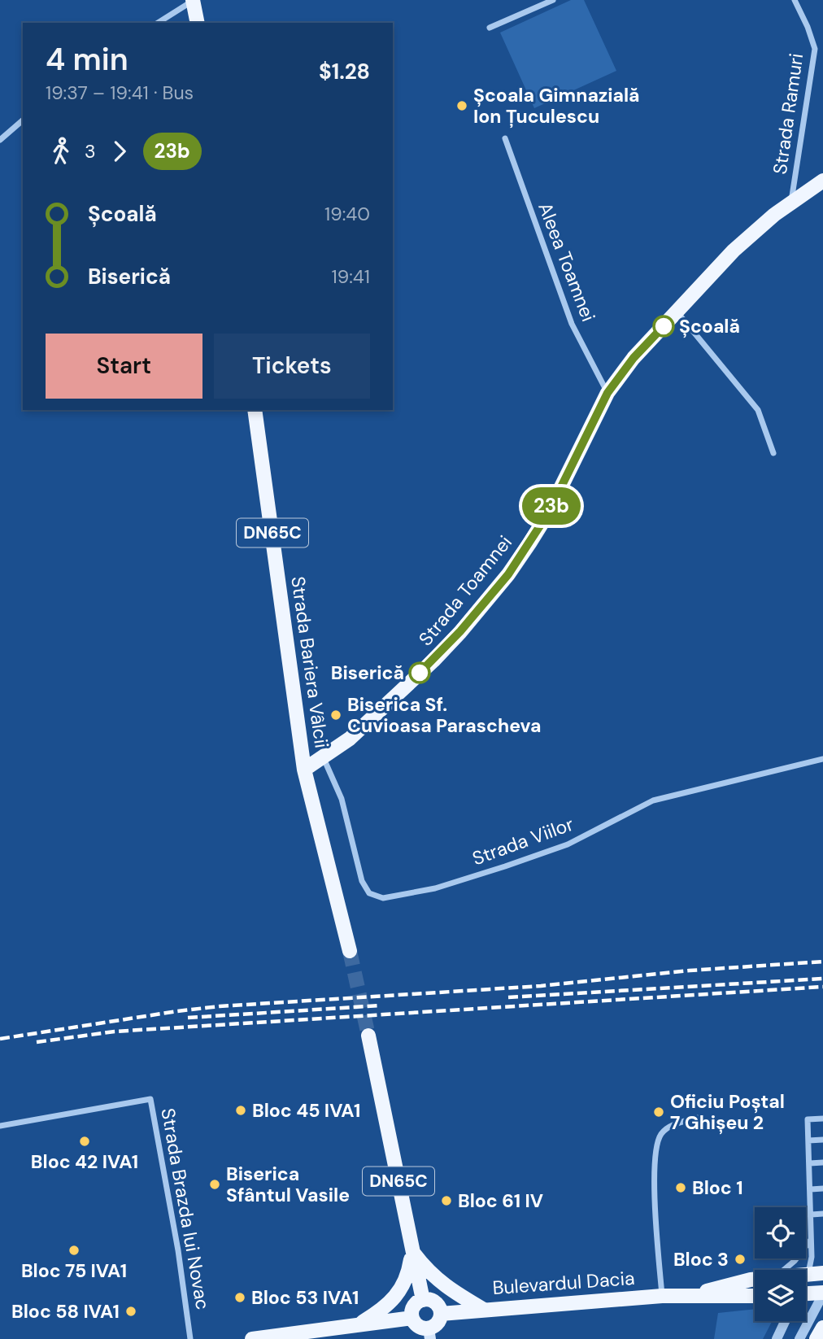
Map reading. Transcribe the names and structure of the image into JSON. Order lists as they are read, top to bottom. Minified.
{"streets":{"main road":["DN65C","Strada Toamnei","Strada Bariera Vâlcii","Bulevardul Dacia"],"street":["Strada Ramuri","Aleea Toamnei","Strada Viilor","Strada Brazda lui Novac"]},"crossings":[["Strada Ramuri","Strada Toamnei"],["Aleea Toamnei","Strada Toamnei"],["DN65C","Bulevardul Dacia"],["Strada Toamnei","Strada Bariera Vâlcii"],["Strada Toamnei","Strada Viilor"]],"places":["Școala Gimnazială Ion Țuculescu","Școală","Biserică","Biserica Sf. Cuvioasa Parascheva","Bloc 45 IVA1","Oficiu Poștal 7 Ghișeu 2","Bloc 42 IVA1","Biserica Sfântul Vasile","Bloc 1","Bloc 61 IV","Bloc 75 IVA1","Bloc 3","Bloc 53 IVA1","Bloc 58 IVA1"],"lines":["bus line 23b"],"page":{"on_map":"23b","heading":["4 min","19:37 – 19:41 · Bus","$1.28"],"legs":["3","23b"],"list":[{"name":"Școală","value":"19:40"},{"name":"Biserică","value":"19:41"}],"buttons":["Start","Tickets"]}}
